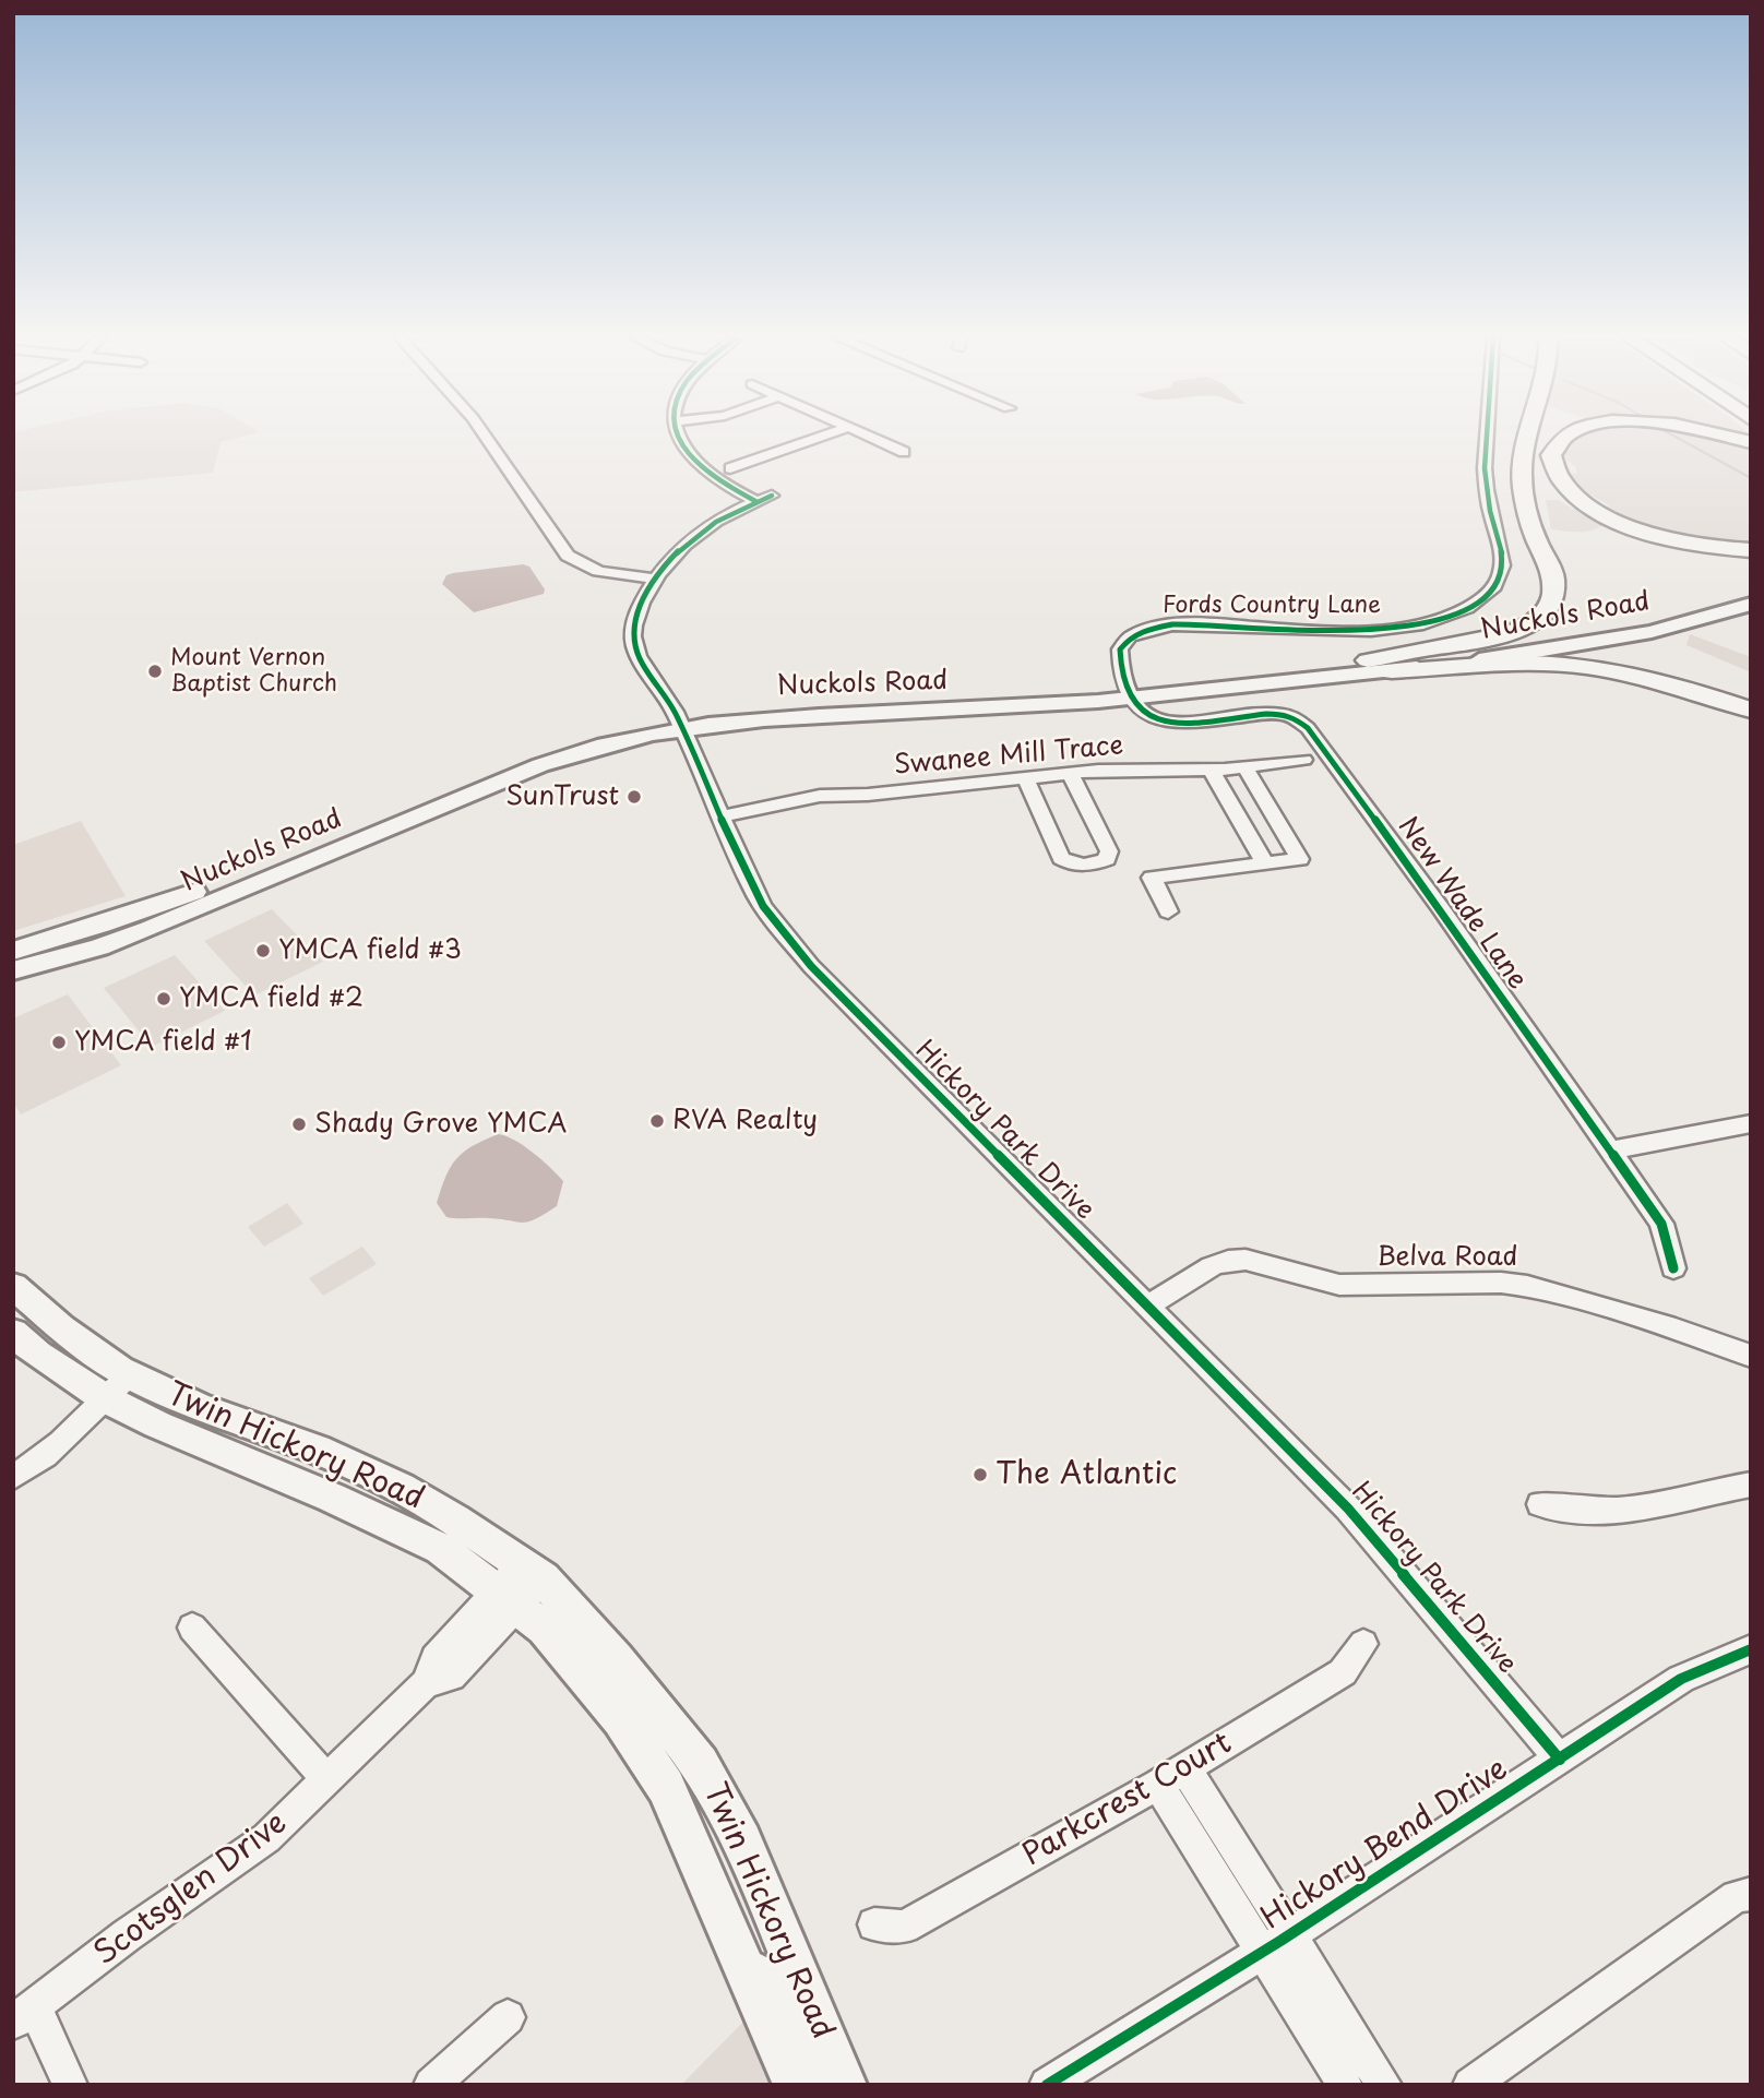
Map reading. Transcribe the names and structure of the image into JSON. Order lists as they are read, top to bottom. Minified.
{"streets":{"main road":["Nuckols Road","Twin Hickory Road"],"street":["Fords Country Lane","Swanee Mill Trace","New Wade Lane","Hickory Park Drive","Belva Road","Parkcrest Court","Hickory Bend Drive","Scotsglen Drive"]},"crossings":[["Fords Country Lane","Nuckols Road"],["Fords Country Lane","New Wade Lane"],["Nuckols Road","New Wade Lane"],["Nuckols Road","Hickory Park Drive"],["Swanee Mill Trace","Hickory Park Drive"],["Hickory Park Drive","Belva Road"],["Hickory Park Drive","Hickory Bend Drive"],["Twin Hickory Road","Scotsglen Drive"]],"places":["Mount Vernon Baptist Church","SunTrust","YMCA field #3","YMCA field #2","YMCA field #1","RVA Realty","Shady Grove YMCA","The Atlantic"]}
